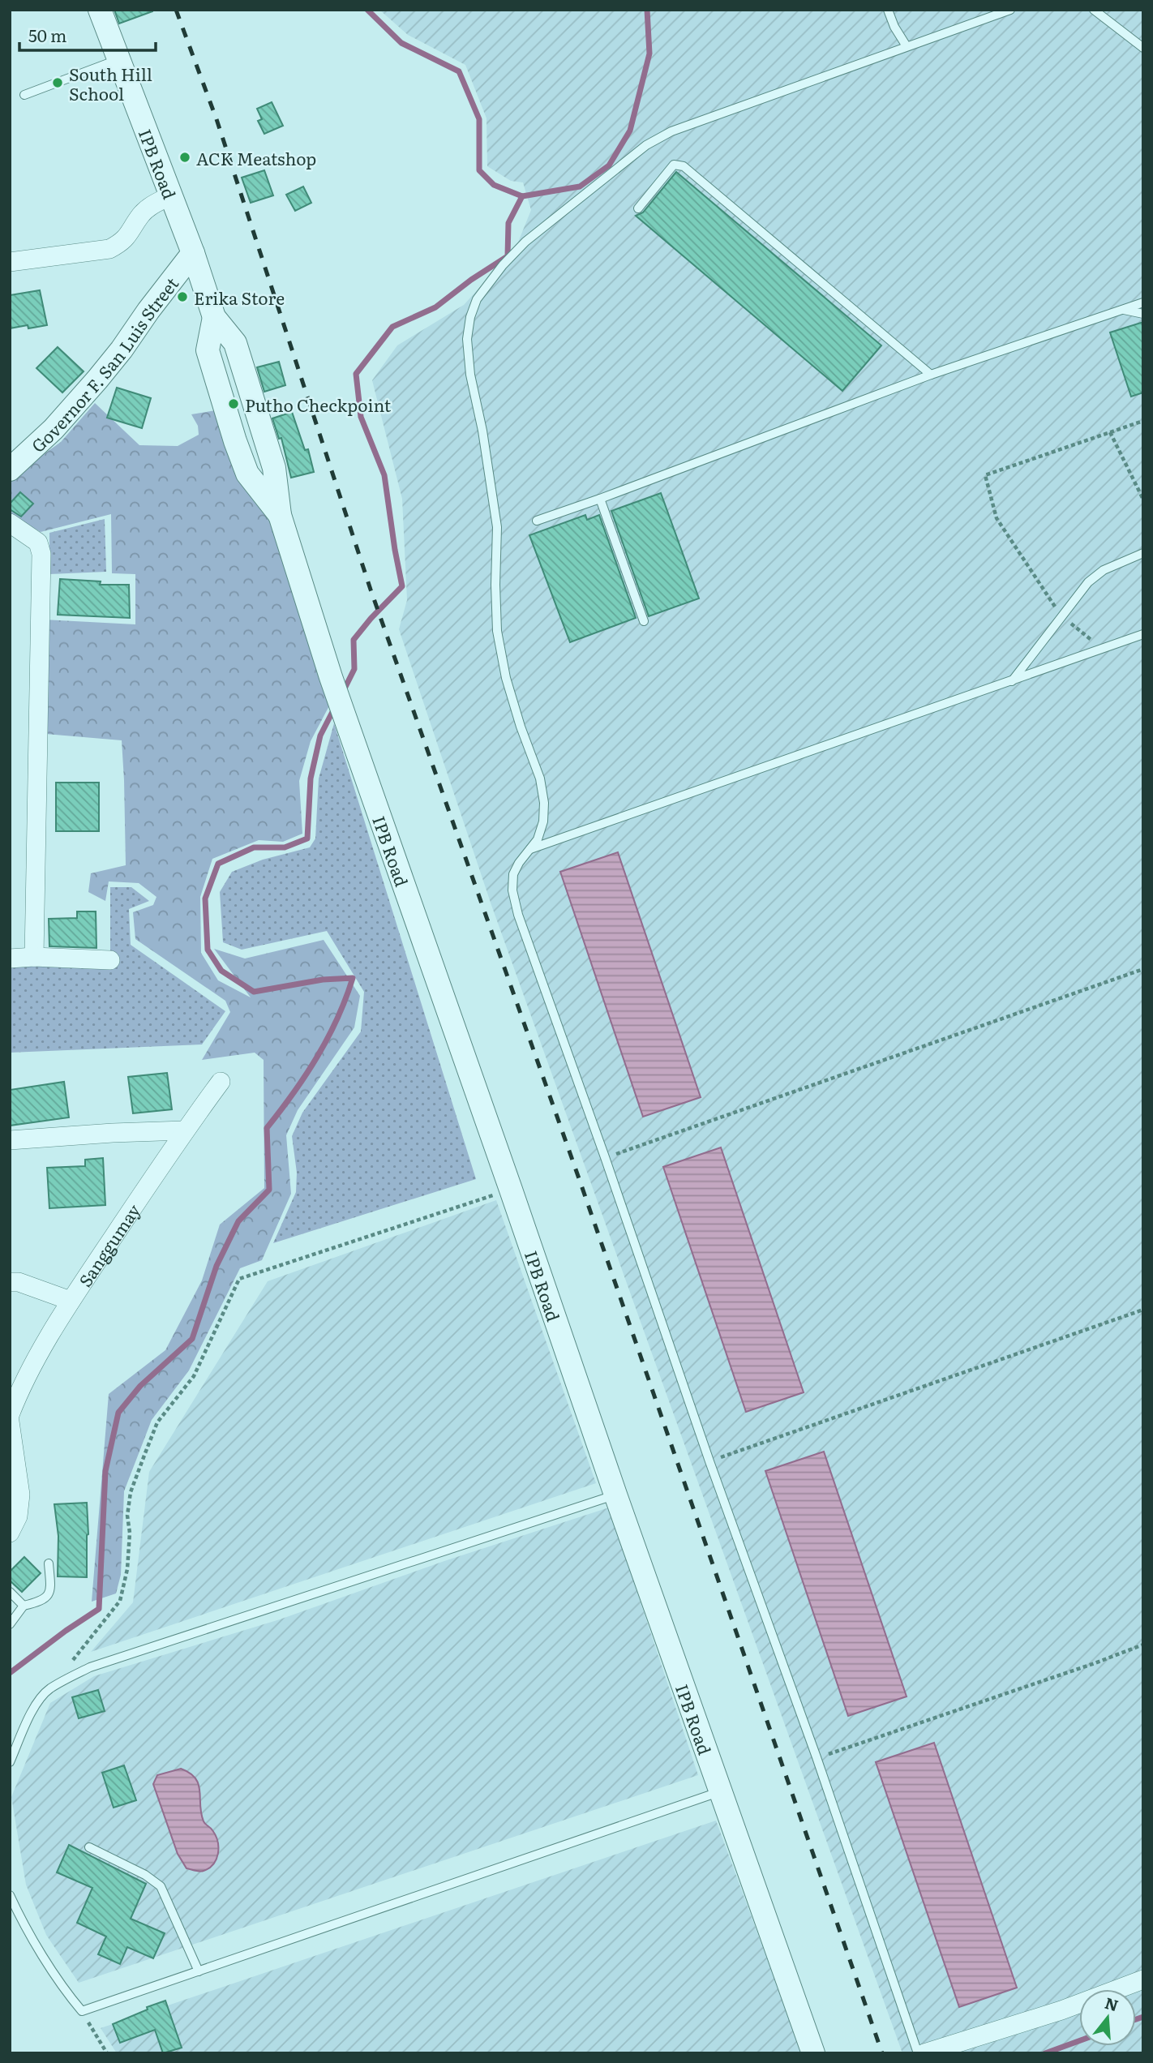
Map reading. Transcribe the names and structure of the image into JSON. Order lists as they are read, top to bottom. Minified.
{"streets":{"street":["IPB Road","Governor F. San Luis Street","Sanggumay"]},"crossings":[["IPB Road","Governor F. San Luis Street"]],"places":["South Hill School","ACK Meatshop","Erika Store","Putho Checkpoint"],"scale_bar":"50 m","north":"top"}
